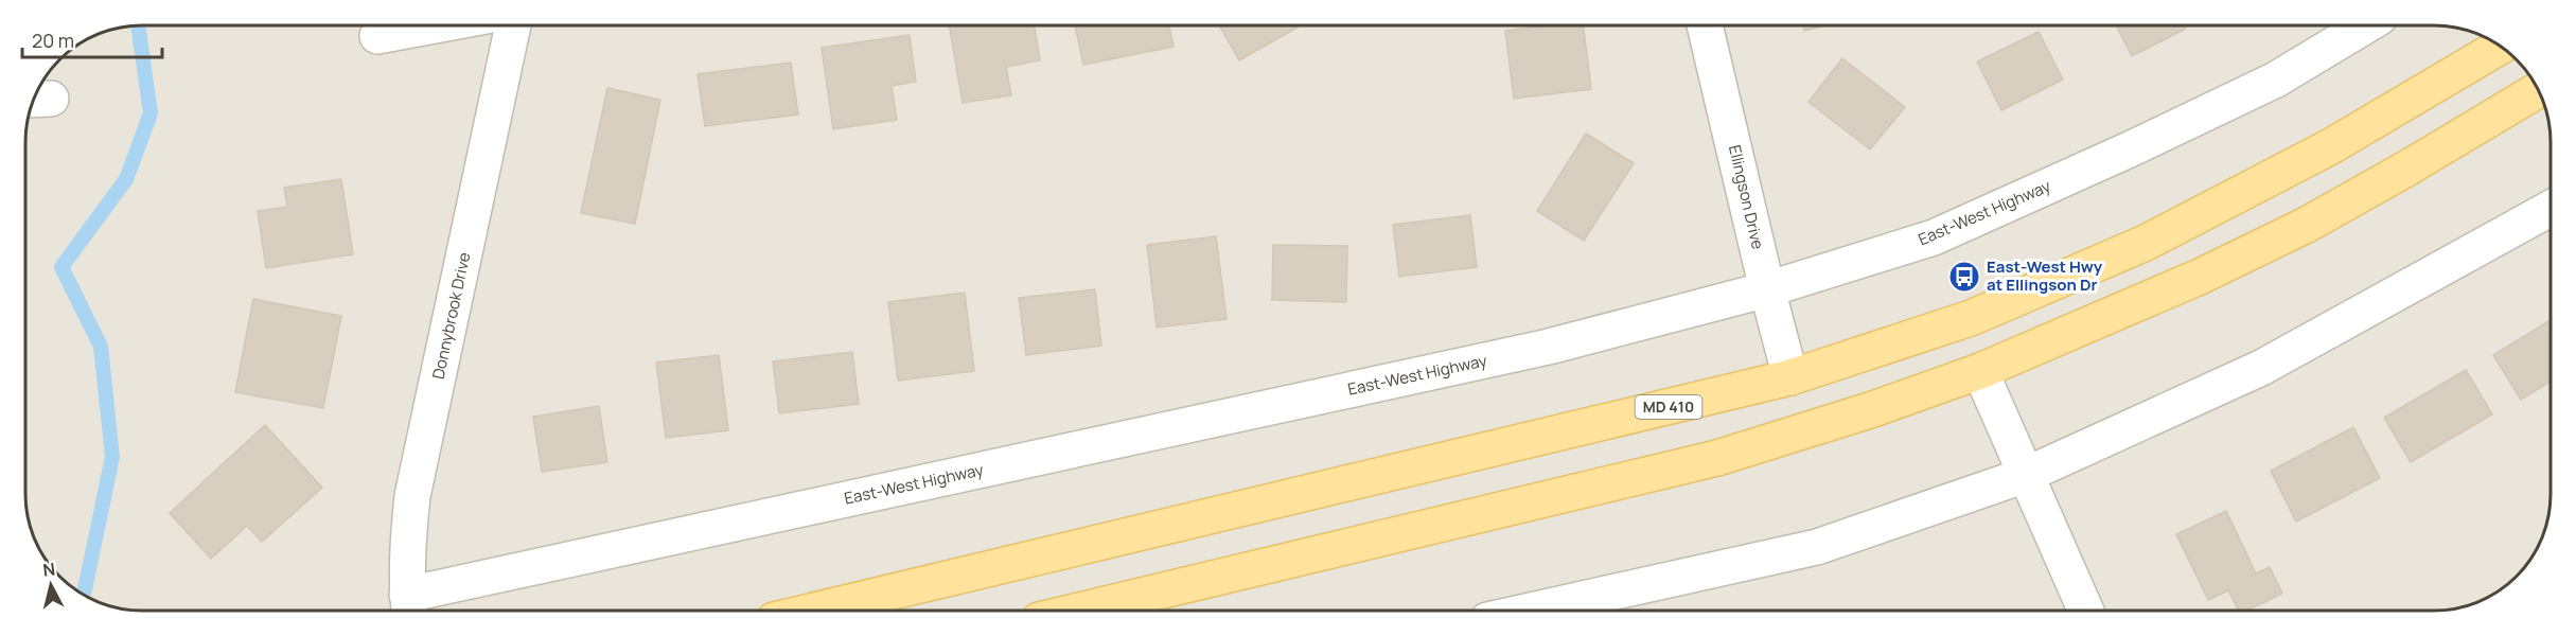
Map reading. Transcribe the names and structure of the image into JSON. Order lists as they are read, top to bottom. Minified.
{"streets":{"main road":["MD 410"],"street":["Ellingson Drive","East-West Highway","Donnybrook Drive"]},"crossings":[["Ellingson Drive","East-West Highway"],["Ellingson Drive","MD 410"],["East-West Highway","Donnybrook Drive"]],"places":{"bus stop":["East-West Hwy at Ellingson Dr"]},"scale_bar":"20 m","north":"top"}
